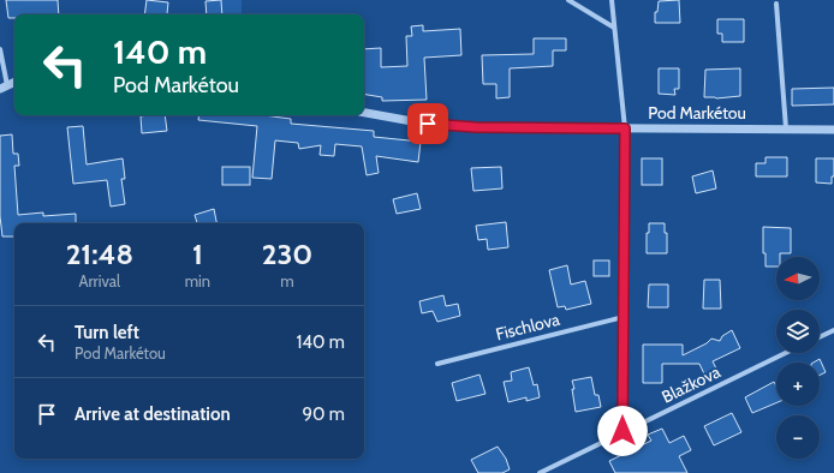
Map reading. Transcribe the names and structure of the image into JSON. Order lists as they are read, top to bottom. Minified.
{"streets":{"street":["Pod Markétou","Fischlova","Blažkova"]},"north":"left","page":{"turn":["140 m","Pod Markétou"],"eta":["21:48","Arrival","1","min","230","m"],"map_buttons":["+","−"],"list":[{"name":"Turn left","note":"Pod Markétou","value":"140 m"},{"name":"Arrive at destination","value":"90 m"}]}}
